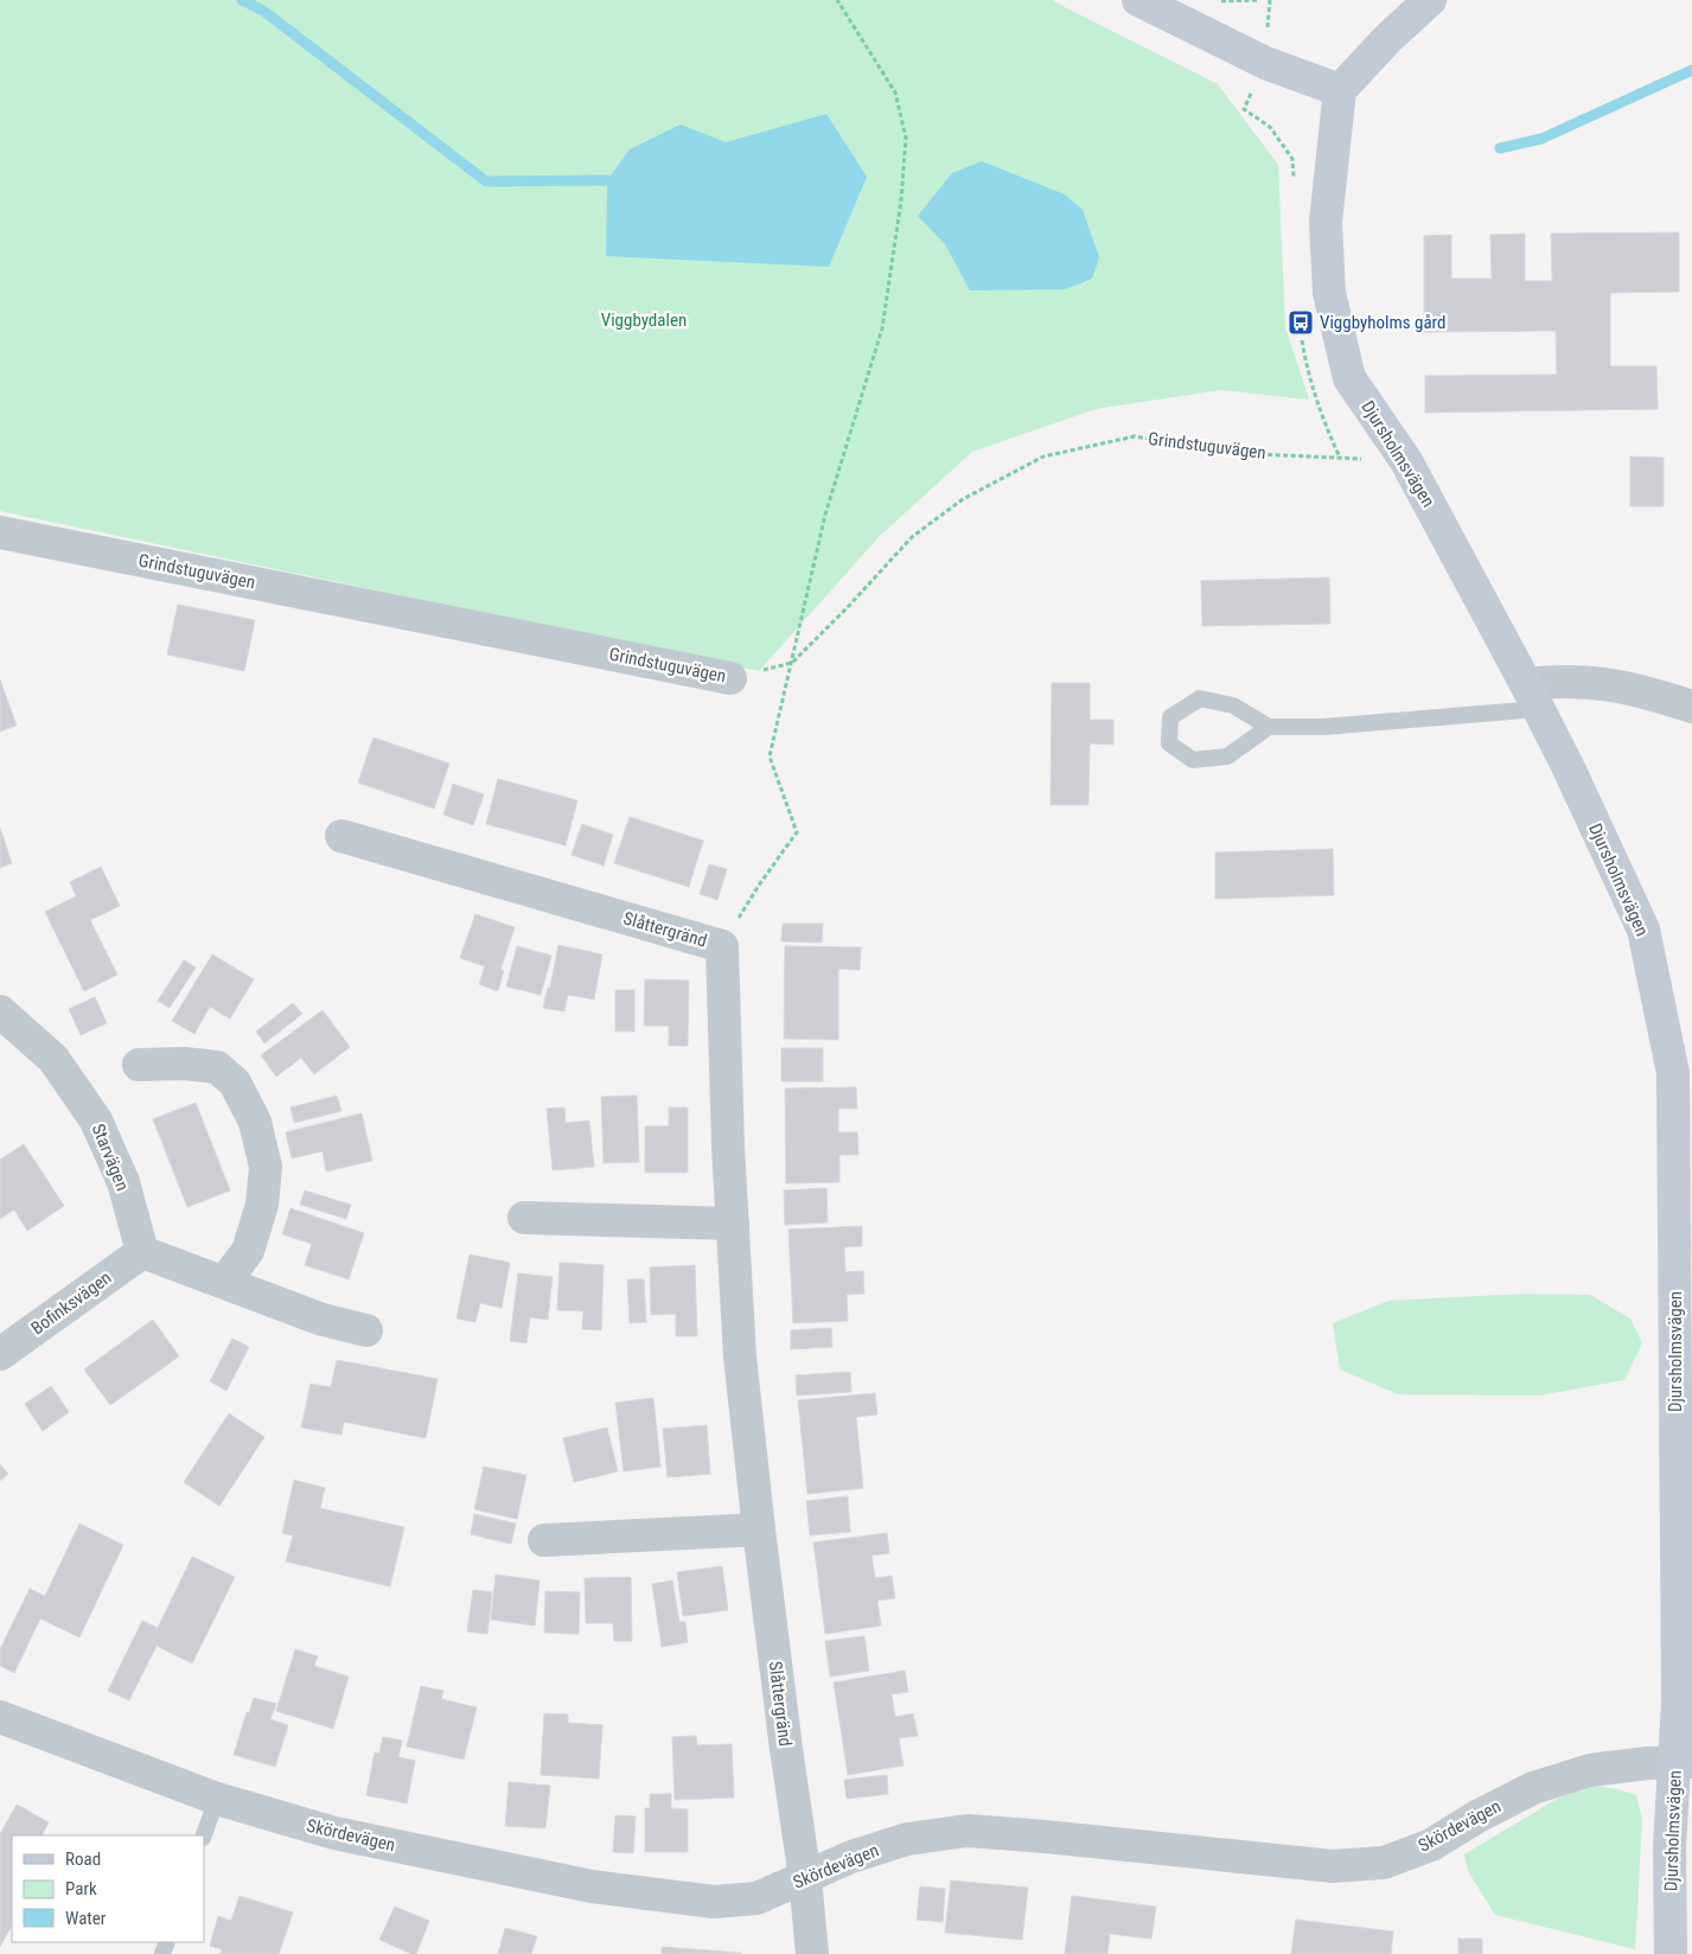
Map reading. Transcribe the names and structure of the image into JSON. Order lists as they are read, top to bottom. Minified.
{"streets":{"street":["Grindstuguvägen","Djursholmsvägen","Slåttergränd","Starvägen","Bofinksvägen","Skördevägen"]},"crossings":[["Grindstuguvägen","Djursholmsvägen"],["Djursholmsvägen","Skördevägen"],["Slåttergränd","Skördevägen"],["Starvägen","Bofinksvägen"]],"parks":["Viggbydalen"],"places":{"bus stop":["Viggbyholms gård"]},"legend":["Road","Park","Water"]}
